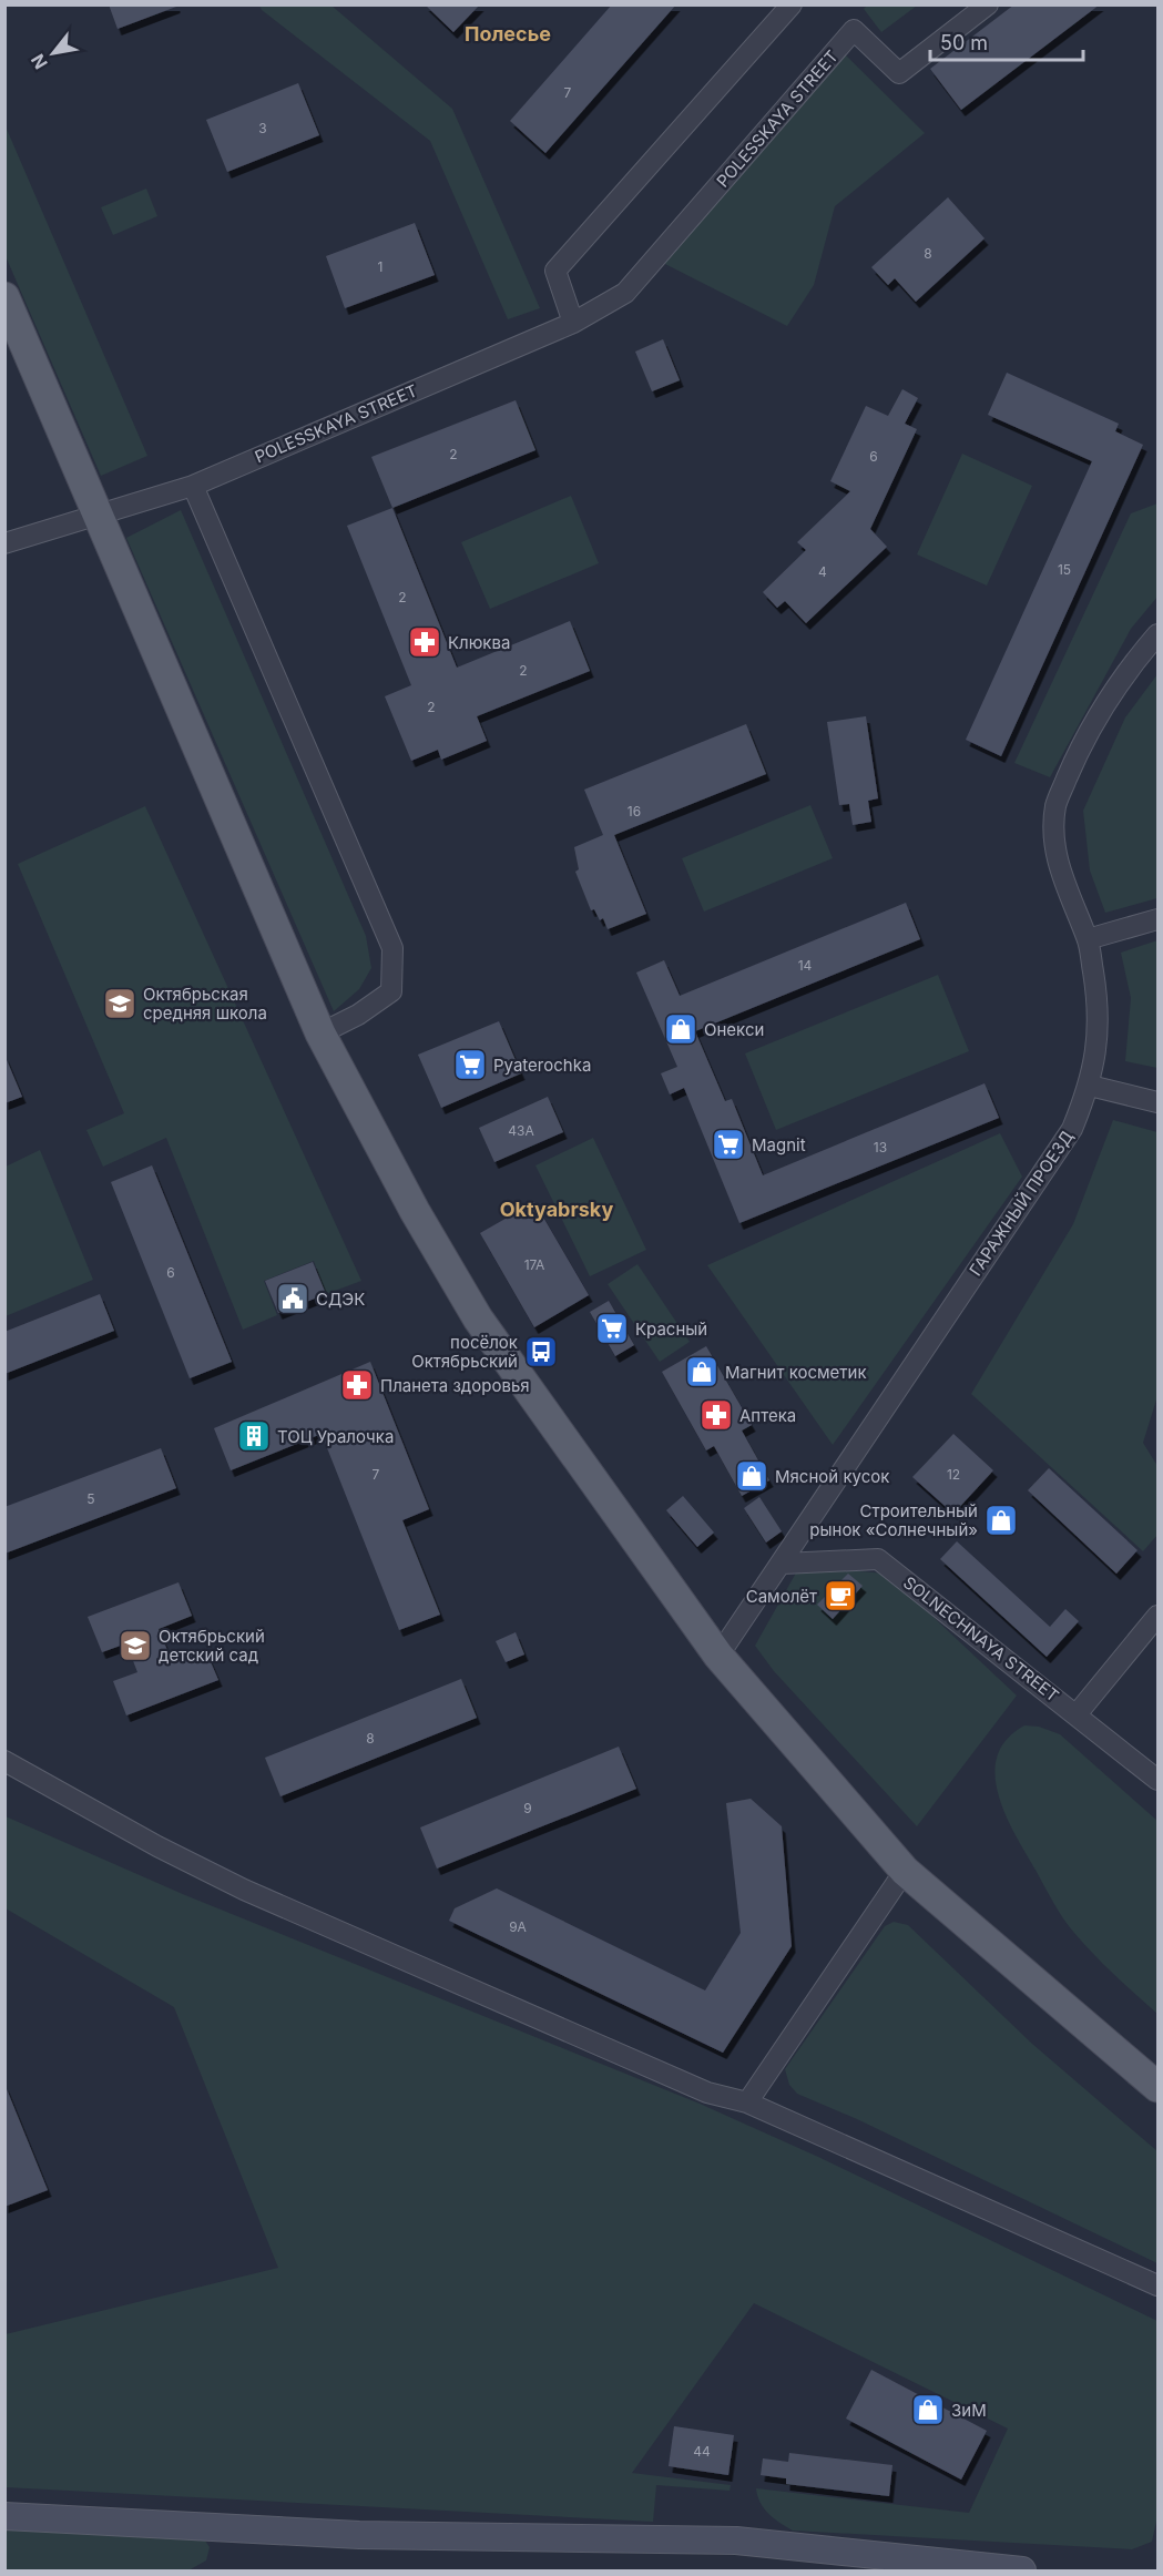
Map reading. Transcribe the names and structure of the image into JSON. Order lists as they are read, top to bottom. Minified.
{"streets":{"street":["POLESSKAYA STREET","ГАРАЖНЫЙ ПРОЕЗД","SOLNECHNAYA STREET"]},"crossings":[["ГАРАЖНЫЙ ПРОЕЗД","SOLNECHNAYA STREET"]],"districts":["Полесье","Oktyabrsky"],"places":{"pharmacy":["Клюква","Планета здоровья","Аптека"],"school or university":["Октябрьская средняя школа","Октябрьский детский сад"],"shop":["Онекси","Магнит косметик","Мясной кусок","Строительный рынок «Солнечный»","ЗиМ"],"supermarket":["Pyaterochka","Magnit","Красный"],"public building":["СДЭК"],"bus stop":["посёлок Октябрьский"],"building":["ТОЦ Уралочка"],"cafe":["Самолёт"]},"house_numbers":["7","3","8","1","2","6","15","4","2","2","2","16","14","43А","13","17А","6","7","12","5","8","9","9А","44"],"scale_bar":"50 m","north":"bottom left"}
